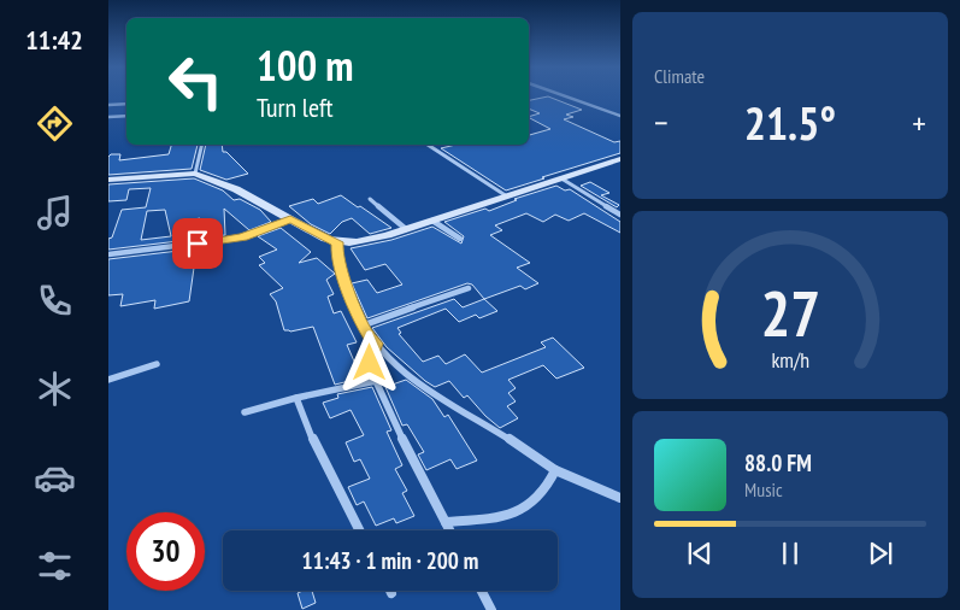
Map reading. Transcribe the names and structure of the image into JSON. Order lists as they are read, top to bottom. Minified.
{"page":{"tabs":"11:42","tile":"Climate","turn":["100 m","Turn left"],"heat":["−","21.5°","+"],"song":["88.0 FM","Music"],"limit":"30","trip":"11:43 · 1 min · 200 m","gauge":["27","km/h"]}}
